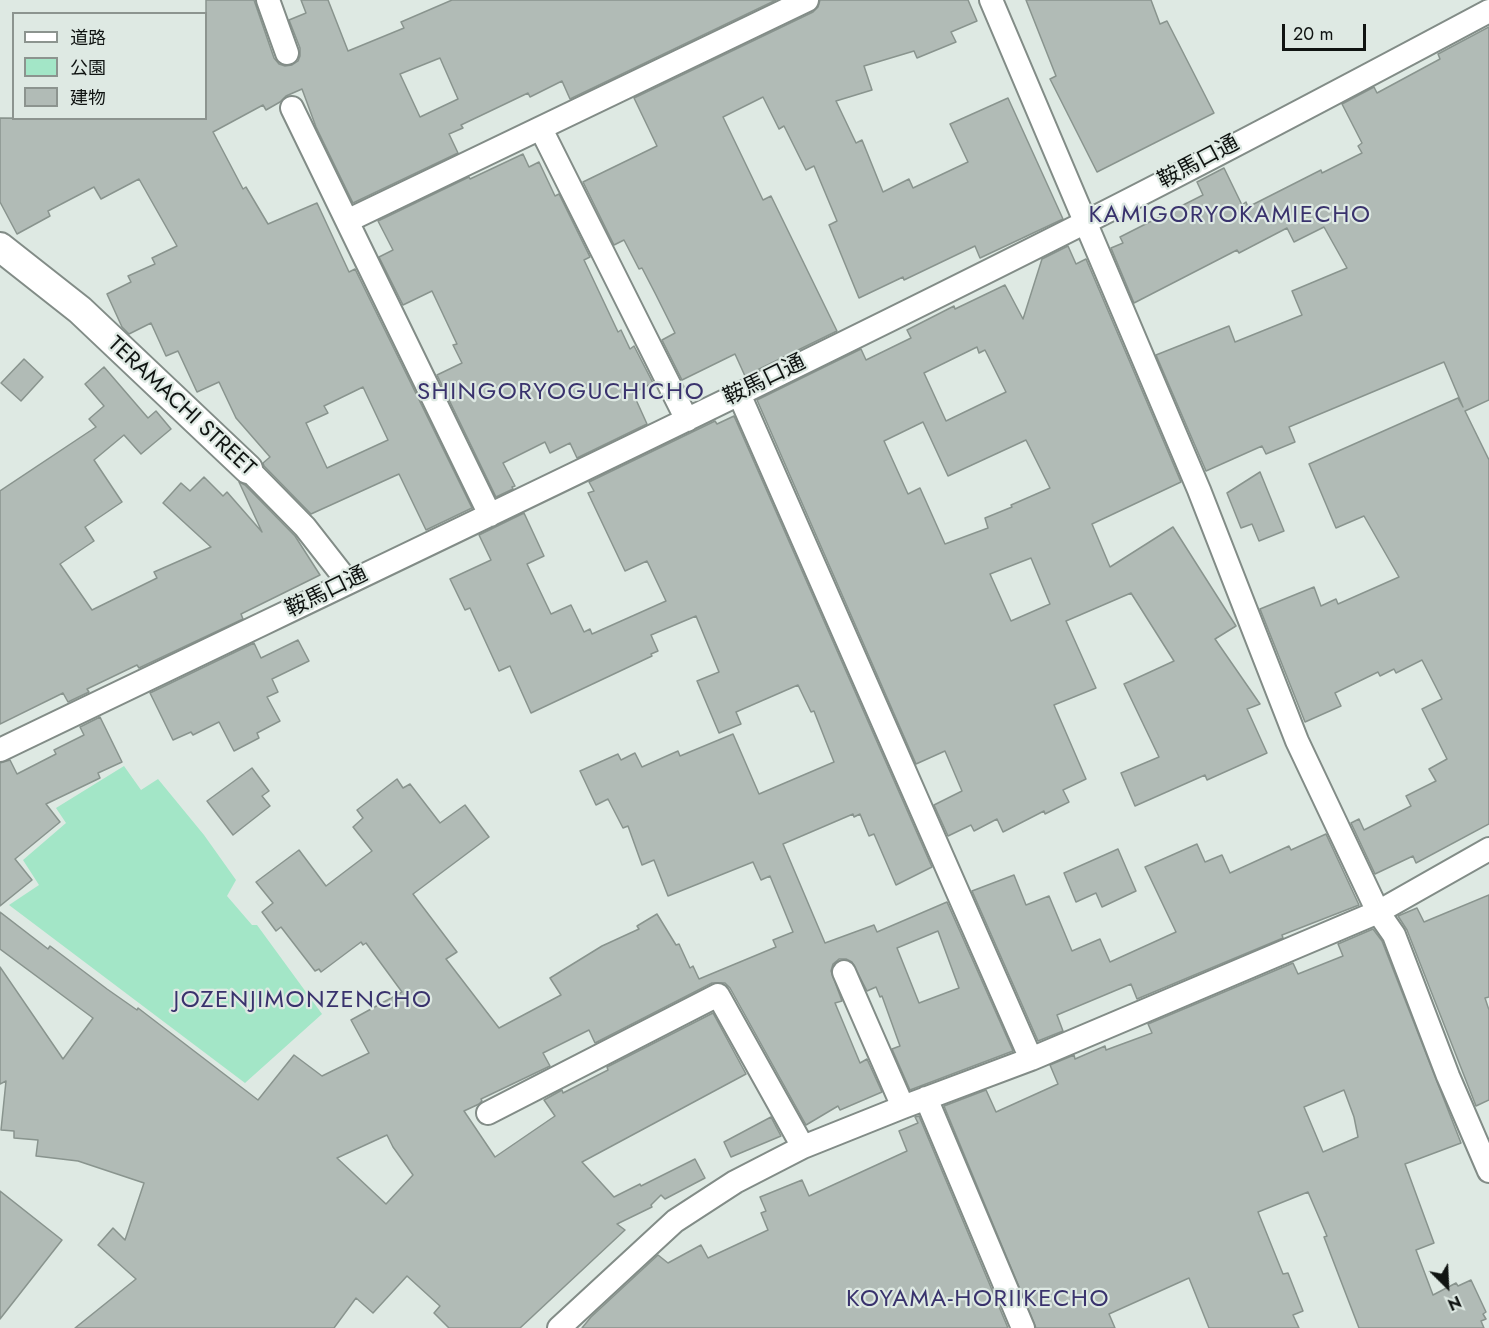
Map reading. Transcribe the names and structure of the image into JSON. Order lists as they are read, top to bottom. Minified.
{"streets":{"street":["鞍馬口通","TERAMACHI STREET"]},"crossings":[["鞍馬口通","TERAMACHI STREET"]],"districts":["KAMIGORYOKAMIECHO","SHINGORYOGUCHICHO","JOZENJIMONZENCHO","KOYAMA-HORIIKECHO"],"legend":["道路","公園","建物"],"scale_bar":"20 m","north":"bottom right"}
